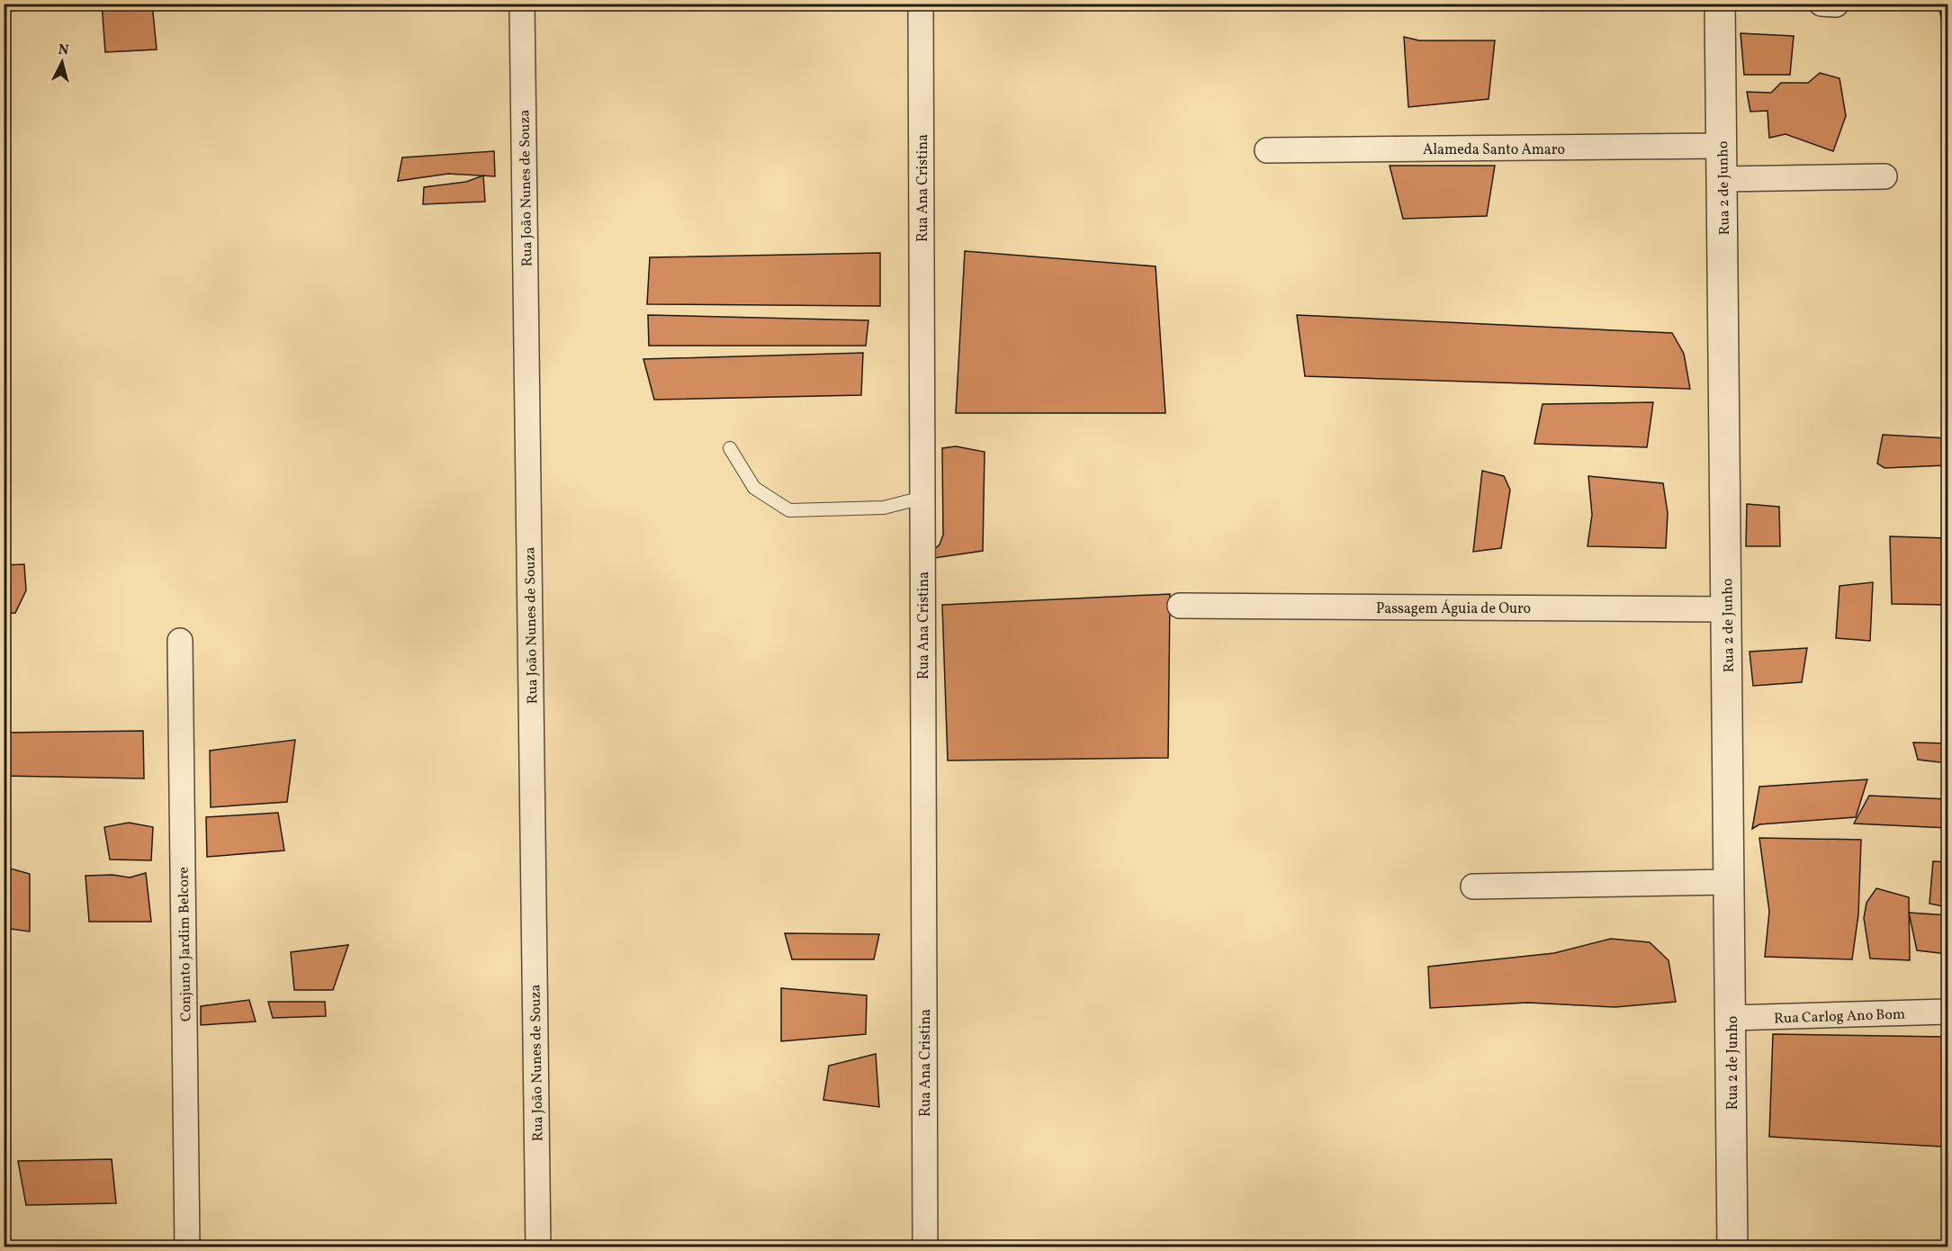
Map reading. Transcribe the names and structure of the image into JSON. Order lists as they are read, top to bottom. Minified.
{"streets":{"street":["Alameda Santo Amaro","Rua João Nunes de Souza","Rua Ana Cristina","Rua 2 de Junho","Passagem Águia de Ouro","Conjunto Jardim Belcore","Rua Carlog Ano Bom"]},"crossings":[["Alameda Santo Amaro","Rua 2 de Junho"],["Rua 2 de Junho","Passagem Águia de Ouro"],["Rua 2 de Junho","Rua Carlog Ano Bom"]],"north":"top"}
